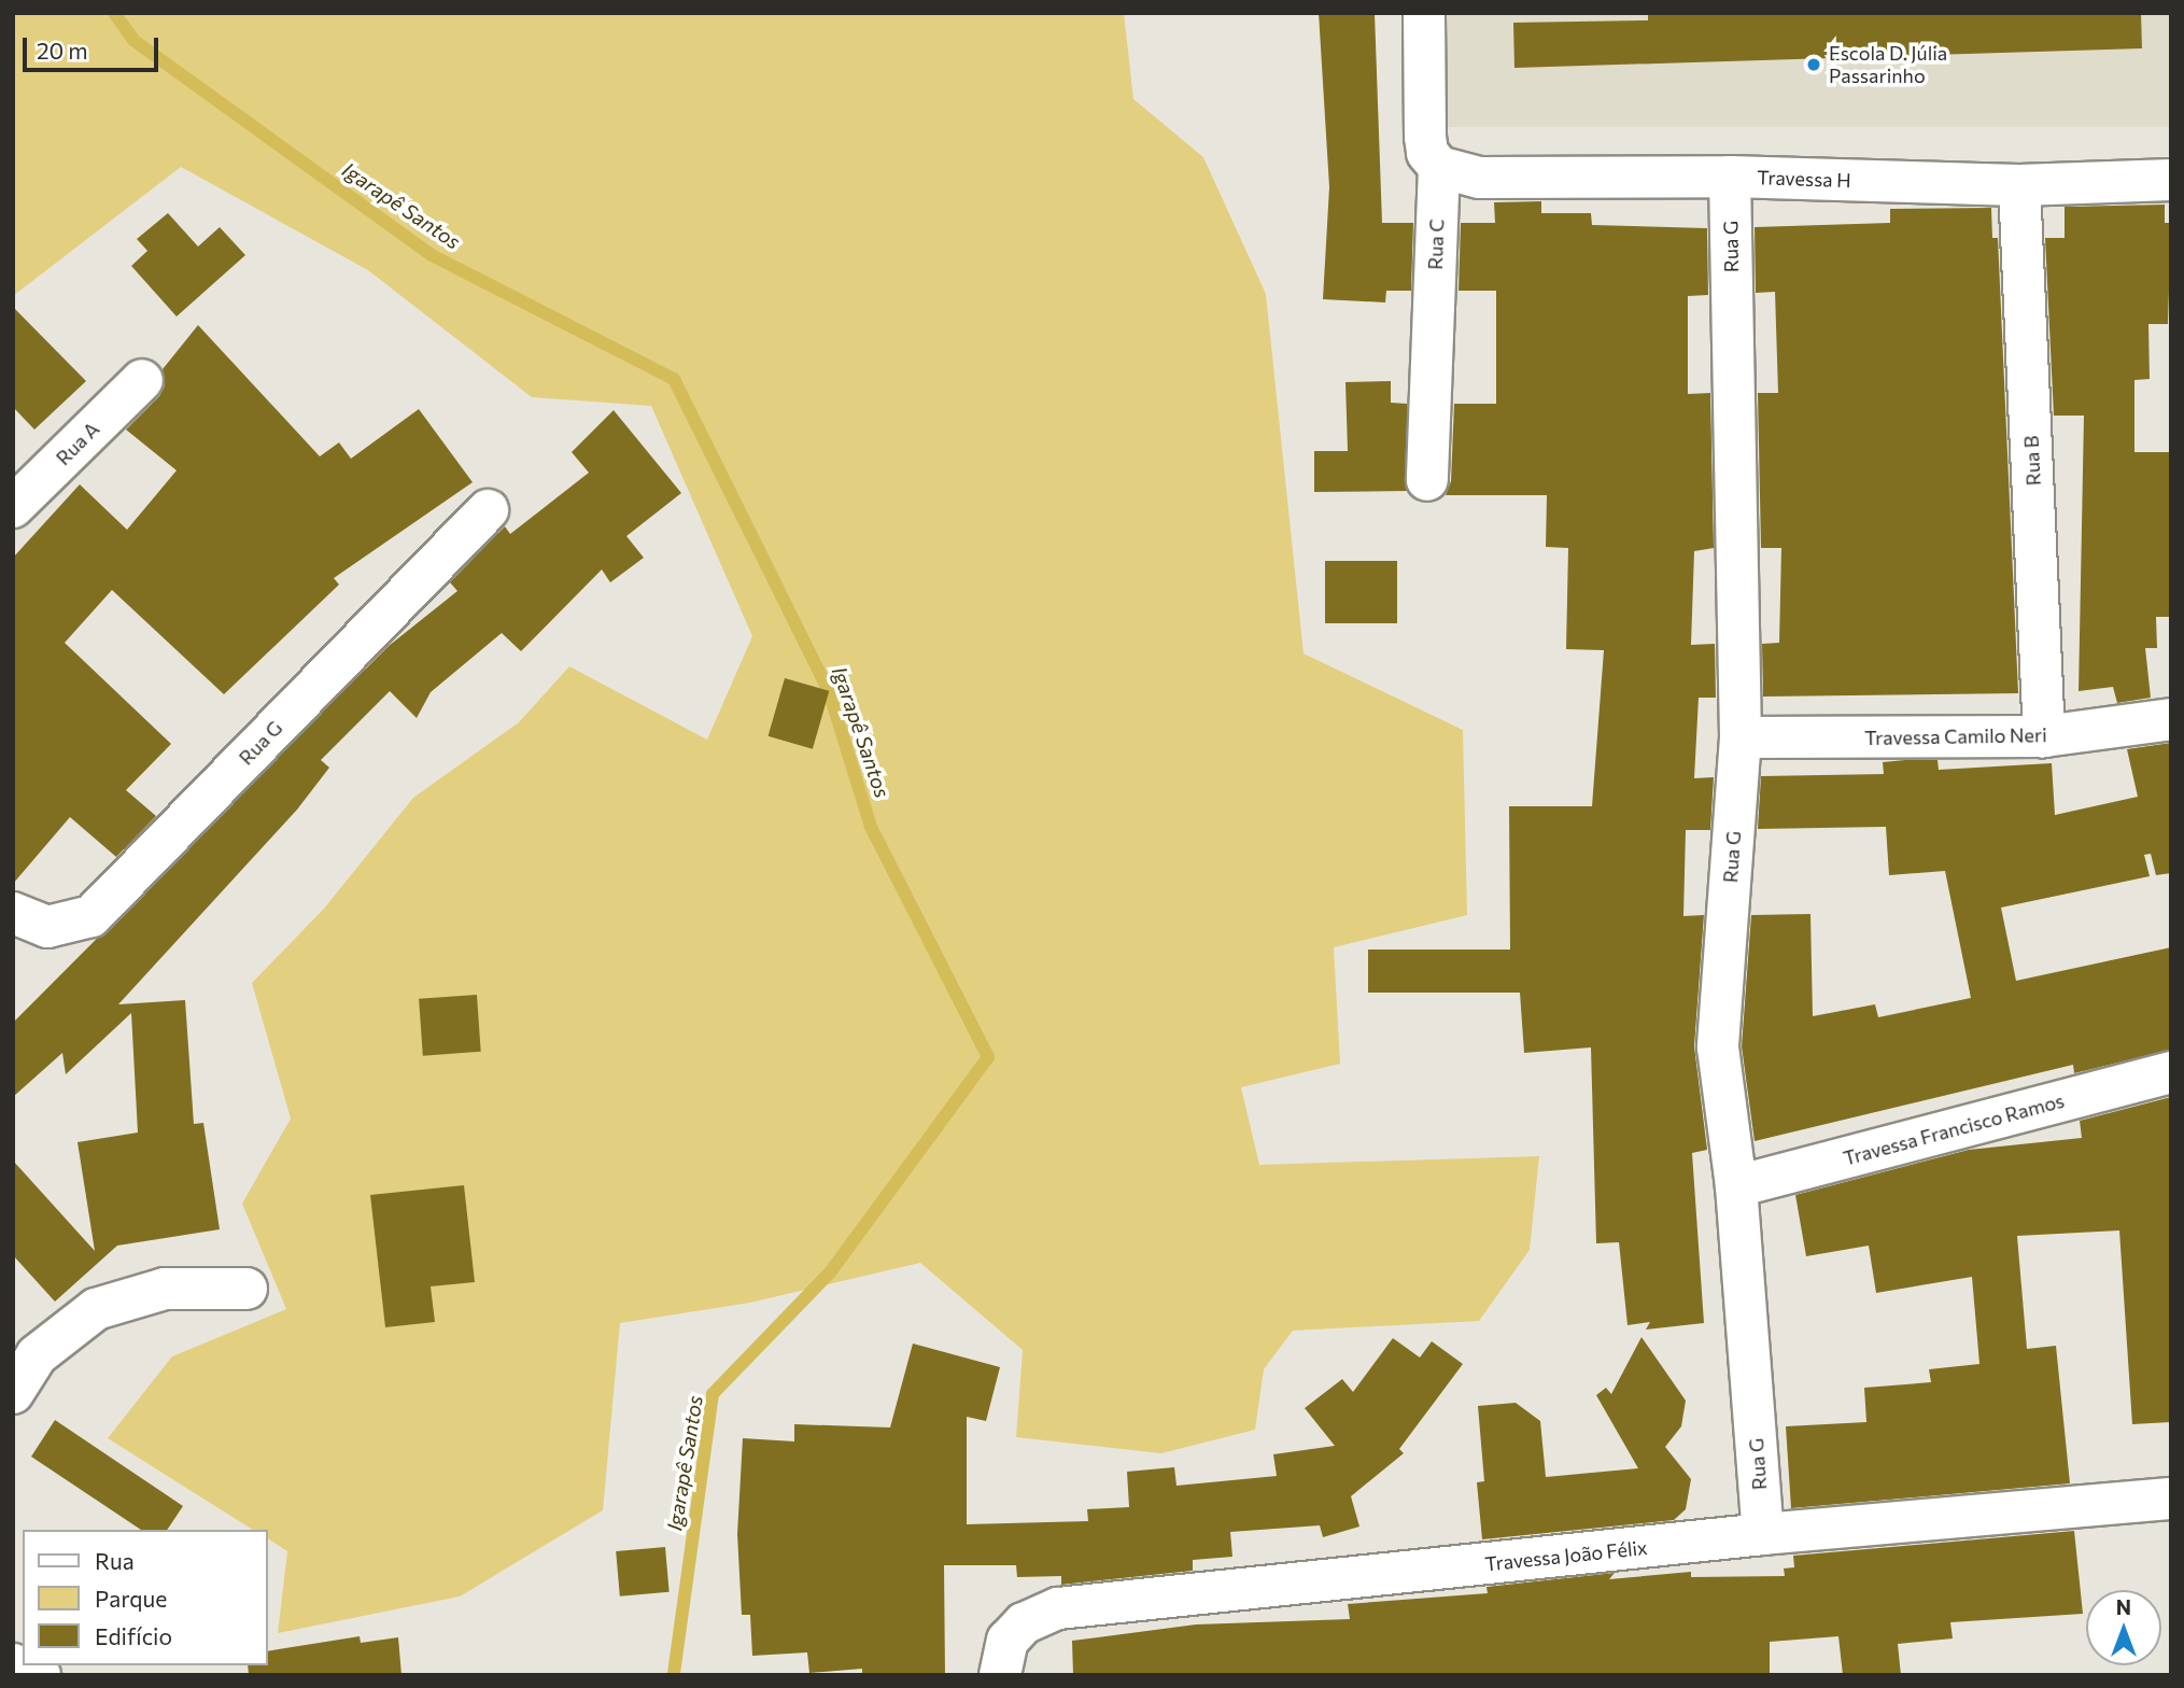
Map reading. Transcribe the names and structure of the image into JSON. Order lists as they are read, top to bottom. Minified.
{"streets":{"street":["Travessa H","Rua C","Rua G","Rua A","Rua B","Travessa Camilo Neri","Travessa Francisco Ramos","Travessa João Félix"]},"crossings":[["Travessa H","Rua C"],["Travessa H","Rua G"],["Travessa H","Rua B"],["Rua G","Travessa Camilo Neri"],["Rua G","Travessa Francisco Ramos"],["Rua G","Travessa João Félix"],["Rua B","Travessa Camilo Neri"]],"water":["Igarapê Santos"],"places":["Escola D. Júlia Passarinho"],"legend":["Rua","Parque","Edifício"],"scale_bar":"20 m","north":"top"}
